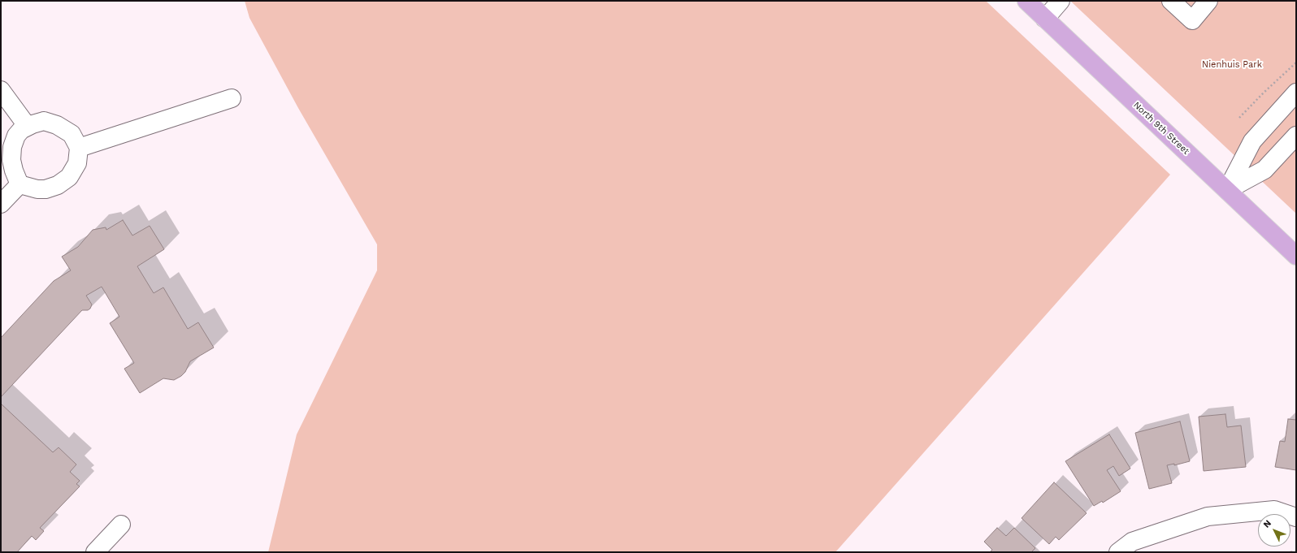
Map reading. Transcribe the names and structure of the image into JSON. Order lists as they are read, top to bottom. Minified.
{"streets":{"main road":["North 9th Street"]},"parks":["Nienhuis Park"],"north":"top left"}
